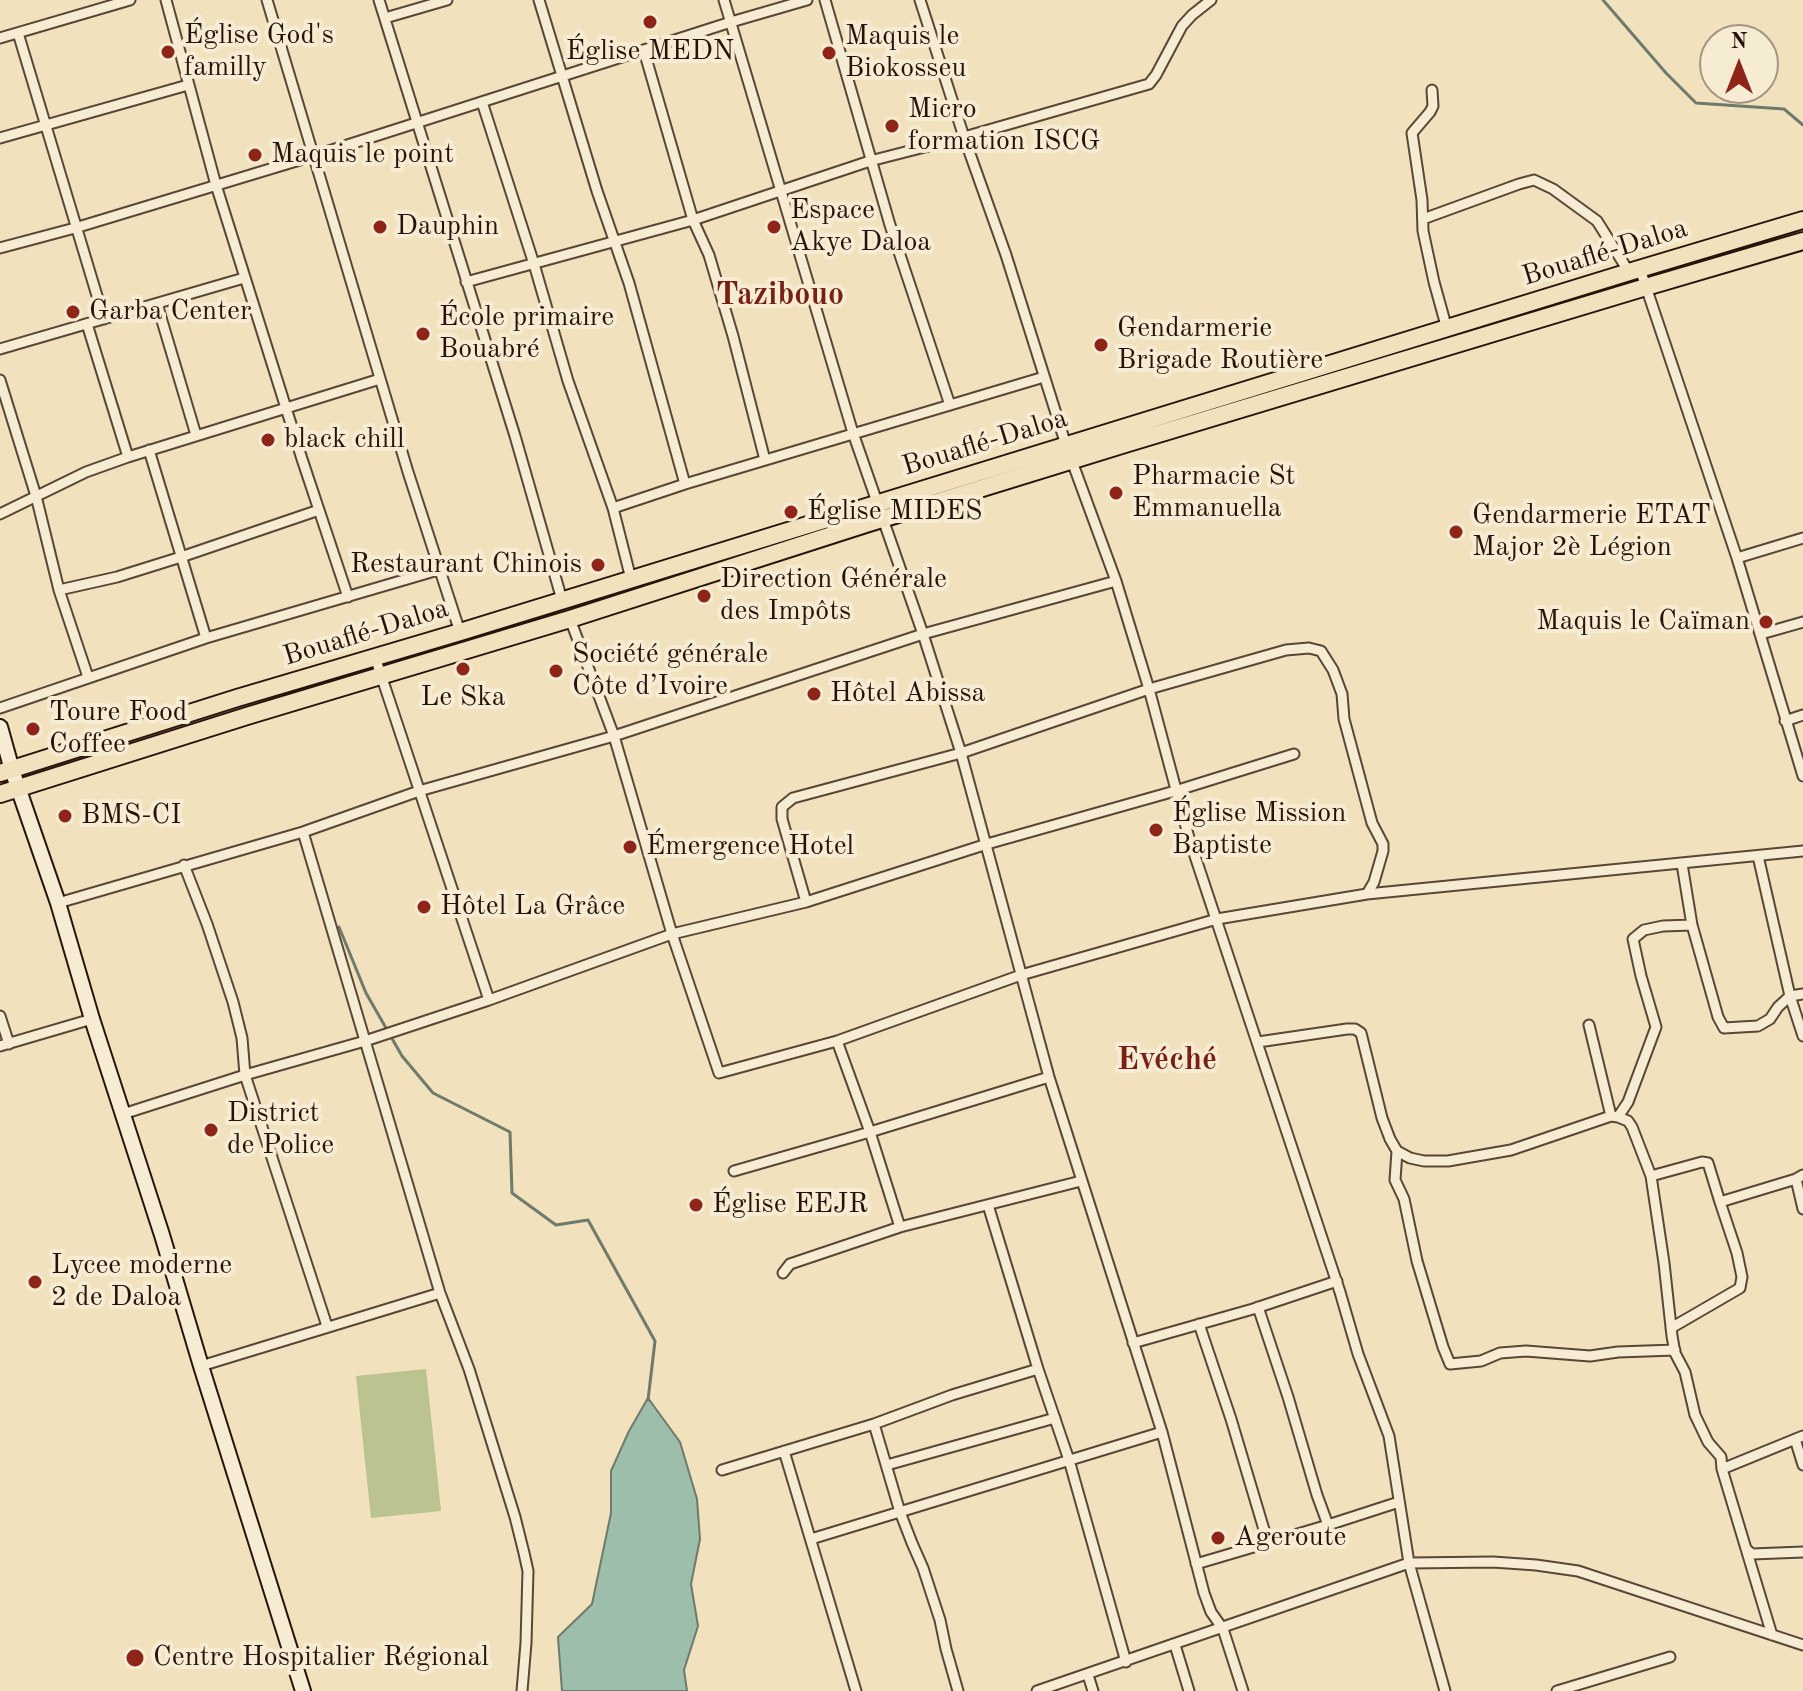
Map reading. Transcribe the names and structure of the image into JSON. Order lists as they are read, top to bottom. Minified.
{"streets":{"highway":["Bouaflé-Daloa"]},"districts":["Tazibouo","Evéché"],"places":["Église MEDN","Église God's familly","Maquis le Biokosseu","Micro formation ISCG","Maquis le point","Dauphin","Espace Akye Daloa","Garba Center","École primaire Bouabré","Gendarmerie Brigade Routière","black chill","Pharmacie St Emmanuella","Église MIDES","Gendarmerie ETAT Major 2è Légion","Restaurant Chinois","Direction Générale des Impôts","Maquis le Caïman","Le Ska","Société générale Côte d’Ivoire","Hôtel Abissa","Toure Food Coffee","BMS-CI","Église Mission Baptiste","Émergence Hotel","Hôtel La Grâce","District de Police","Église EEJR","Lycee moderne 2 de Daloa","Ageroute","Centre Hospitalier Régional"],"north":"top"}
